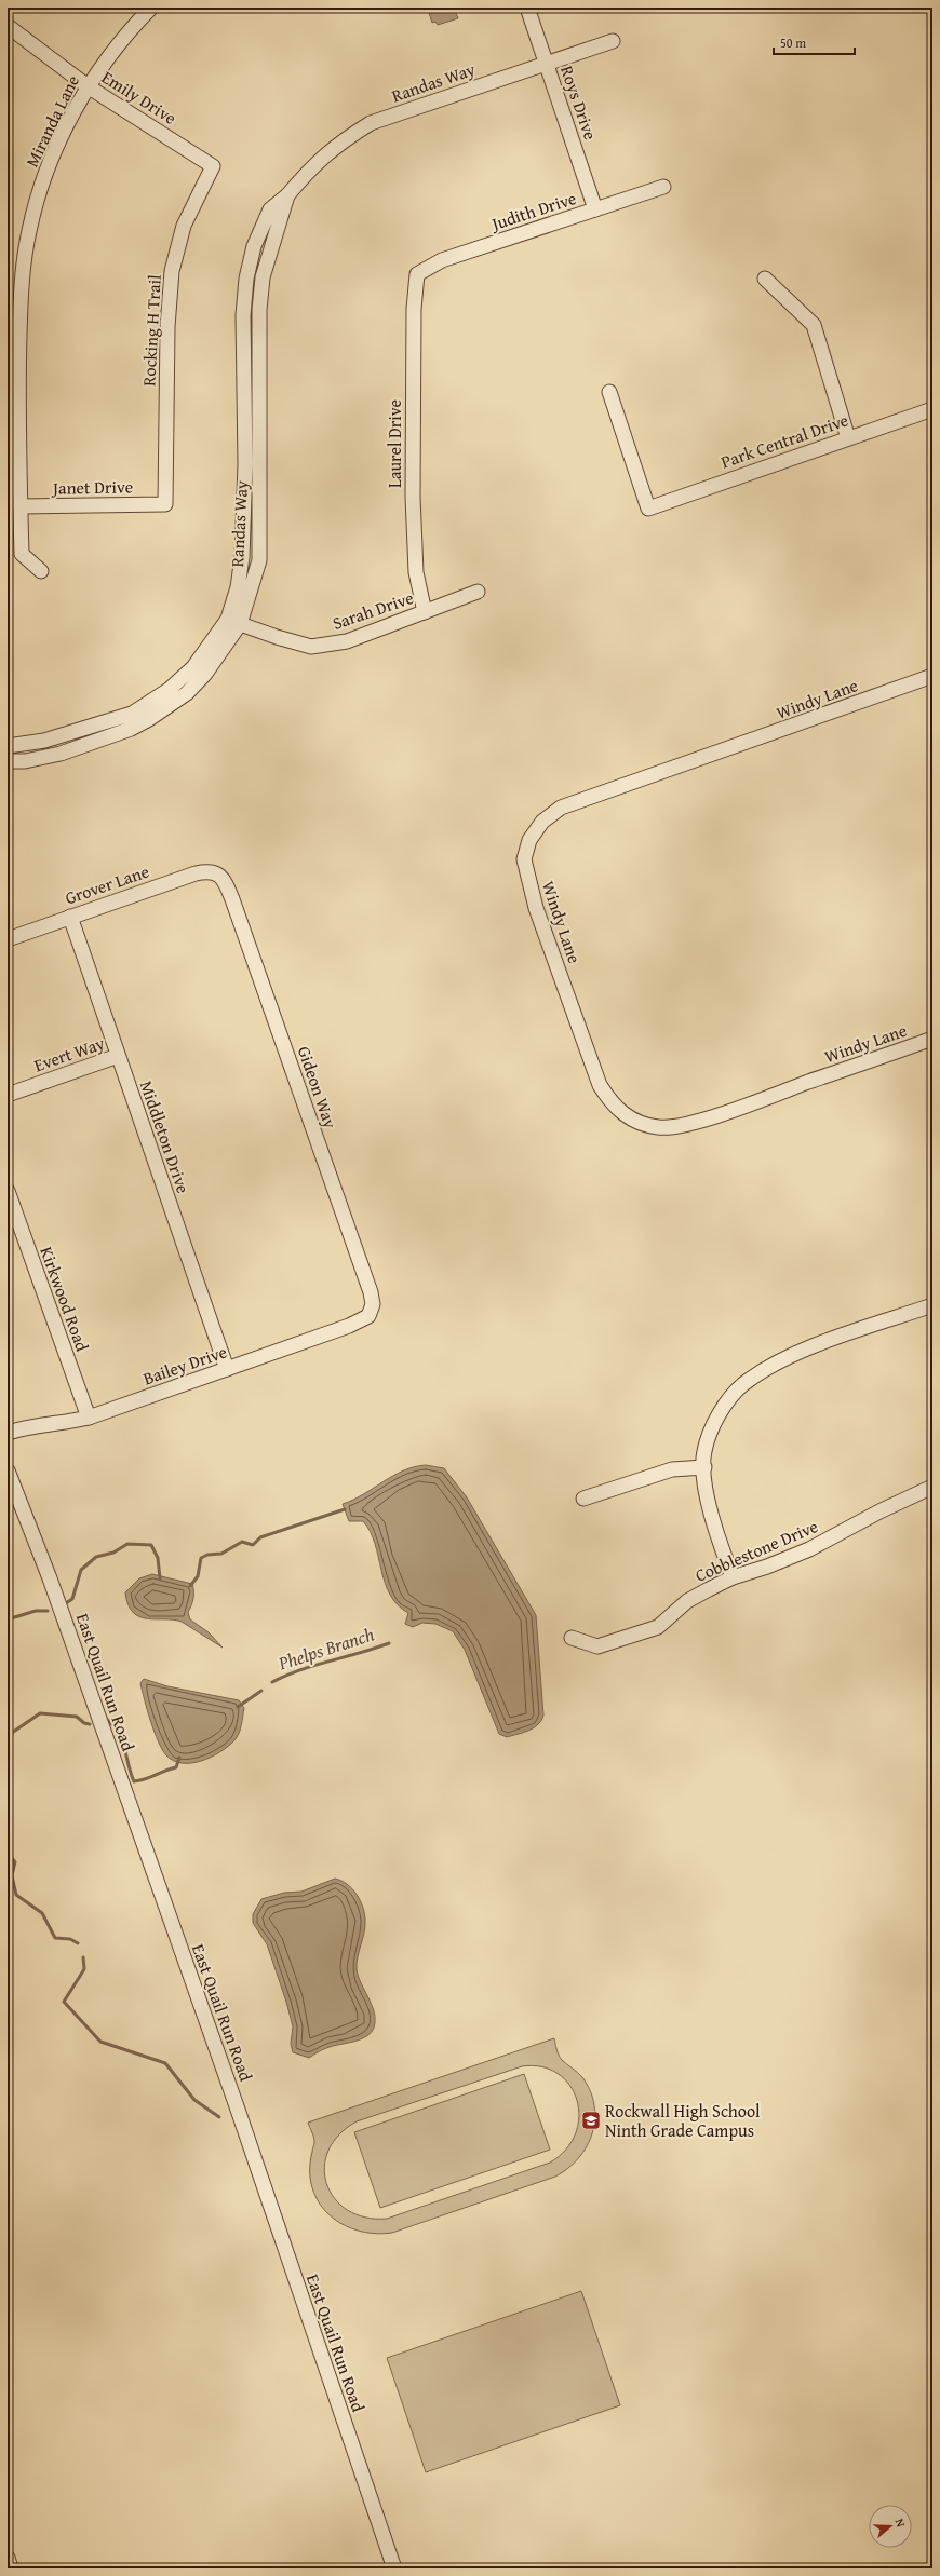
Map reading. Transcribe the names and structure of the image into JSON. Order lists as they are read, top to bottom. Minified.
{"streets":{"street":["Randas Way","Emily Drive","Roys Drive","Miranda Lane","Judith Drive","Rocking H Trail","Park Central Drive","Laurel Drive","Janet Drive","Sarah Drive","Windy Lane","Grover Lane","Evert Way","Gideon Way","Middleton Drive","Kirkwood Road","Bailey Drive","Cobblestone Drive","East Quail Run Road"]},"crossings":[["Randas Way","Roys Drive"],["Randas Way","Sarah Drive"],["Emily Drive","Miranda Lane"],["Emily Drive","Rocking H Trail"],["Roys Drive","Judith Drive"],["Miranda Lane","Janet Drive"],["Judith Drive","Laurel Drive"],["Rocking H Trail","Janet Drive"],["Laurel Drive","Sarah Drive"],["Grover Lane","Gideon Way"],["Grover Lane","Middleton Drive"],["Evert Way","Middleton Drive"],["Gideon Way","Bailey Drive"],["Middleton Drive","Bailey Drive"],["Kirkwood Road","Bailey Drive"]],"water":["Phelps Branch"],"places":{"school or university":["Rockwall High School Ninth Grade Campus"]},"scale_bar":"50 m","north":"right"}
